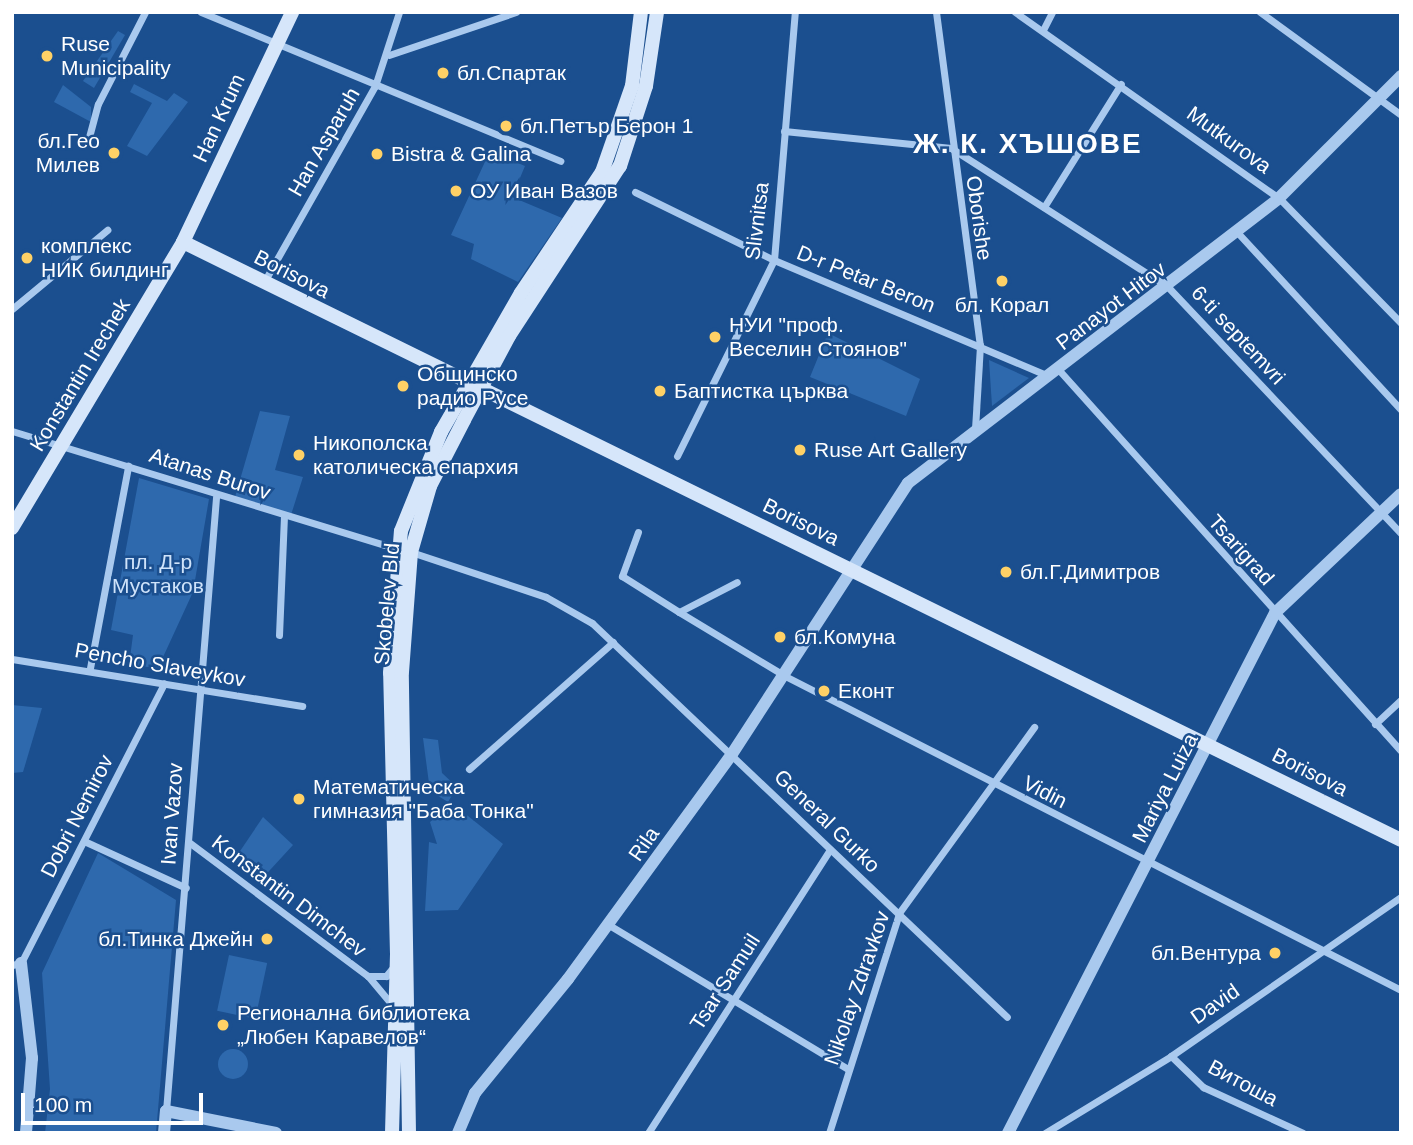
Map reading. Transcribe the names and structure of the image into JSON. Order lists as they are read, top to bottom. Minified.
{"streets":{"main road":["Han Krum","Borisova","Konstantin Irechek","Skobelev Bld"],"street":["Mutkurova","Han Asparuh","Oborishe","Slivnitsa","D-r Petar Beron","Panayot Hitov","6-ti septemvri","Atanas Burov","Tsarigrad","Pencho Slaveykov","Mariya Luiza","Vidin","Ivan Vazov","Dobri Nemirov","General Gurko","Rila","Konstantin Dimchev","Tsar Samuil","Nikolay Zdravkov","David","Витоша"]},"crossings":[["Han Krum","Borisova"],["Han Krum","Konstantin Irechek"],["Mutkurova","Panayot Hitov"],["Han Asparuh","Borisova"],["Oborishe","D-r Petar Beron"],["Oborishe","Panayot Hitov"],["Oborishe","6-ti septemvri"],["Slivnitsa","D-r Petar Beron"],["Slivnitsa","6-ti septemvri"],["Borisova","Panayot Hitov"],["Borisova","Konstantin Irechek"],["Borisova","Skobelev Bld"],["Borisova","Mariya Luiza"],["Borisova","Rila"],["D-r Petar Beron","Panayot Hitov"],["D-r Petar Beron","Tsarigrad"],["Panayot Hitov","6-ti septemvri"],["Panayot Hitov","Tsarigrad"],["Panayot Hitov","Rila"],["6-ti septemvri","Mariya Luiza"],["Konstantin Irechek","Atanas Burov"],["Atanas Burov","Skobelev Bld"],["Atanas Burov","Ivan Vazov"],["Atanas Burov","General Gurko"],["Atanas Burov","Rila"],["Tsarigrad","Mariya Luiza"],["Skobelev Bld","Konstantin Dimchev"],["Pencho Slaveykov","Ivan Vazov"],["Pencho Slaveykov","Dobri Nemirov"],["Mariya Luiza","Vidin"],["Vidin","Rila"],["Vidin","Nikolay Zdravkov"],["Vidin","David"],["Ivan Vazov","Konstantin Dimchev"],["General Gurko","Rila"],["General Gurko","Tsar Samuil"],["General Gurko","Nikolay Zdravkov"],["David","Витоша"]],"districts":["Ж. К. ХЪШОВЕ"],"parks":["пл. Д-р Мустаков"],"places":["Ruse Municipality","бл.Спартак","бл.Петър Берон 1","бл.Гео Милев","Bistra & Galina","ОУ Иван Вазов","комплекс НИК билдинг","бл. Корал","НУИ \"проф. Веселин Стоянов\"","Общинско радио Русе","Баптистка църква","Ruse Art Gallery","Никополска католическа епархия","бл.Г.Димитров","бл.Комуна","Еконт","Математическа гимназия \"Баба Тонка\"","бл.Тинка Джейн","бл.Вентура","Регионална библиотека „Любен Каравелов“"],"scale_bar":"100 m"}
